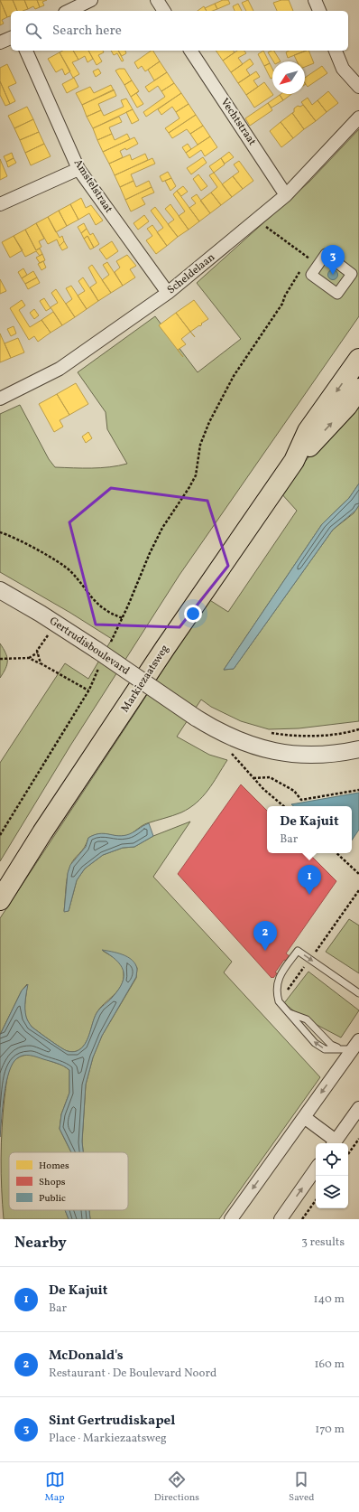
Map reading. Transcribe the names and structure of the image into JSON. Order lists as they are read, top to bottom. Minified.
{"streets":{"main road":["Markiezaatsweg"],"street":["Vechtstraat","Amstelstraat","Scheldelaan","Gertrudisboulevard"]},"crossings":[["Vechtstraat","Scheldelaan"],["Amstelstraat","Scheldelaan"]],"legend":["Homes","Shops","Public"],"north":"bottom left","page":{"search":"Search here","pins":["3","1","2"],"popup":["De Kajuit","Bar"],"heading":["Nearby","3 results"],"list":[{"mark":"1","name":"De Kajuit","note":"Bar","value":"140 m"},{"mark":"2","name":"McDonald's","note":"Restaurant · De Boulevard Noord","value":"160 m"},{"mark":"3","name":"Sint Gertrudiskapel","note":"Place · Markiezaatsweg","value":"170 m"}],"nav":["Map","Directions","Saved"]}}
